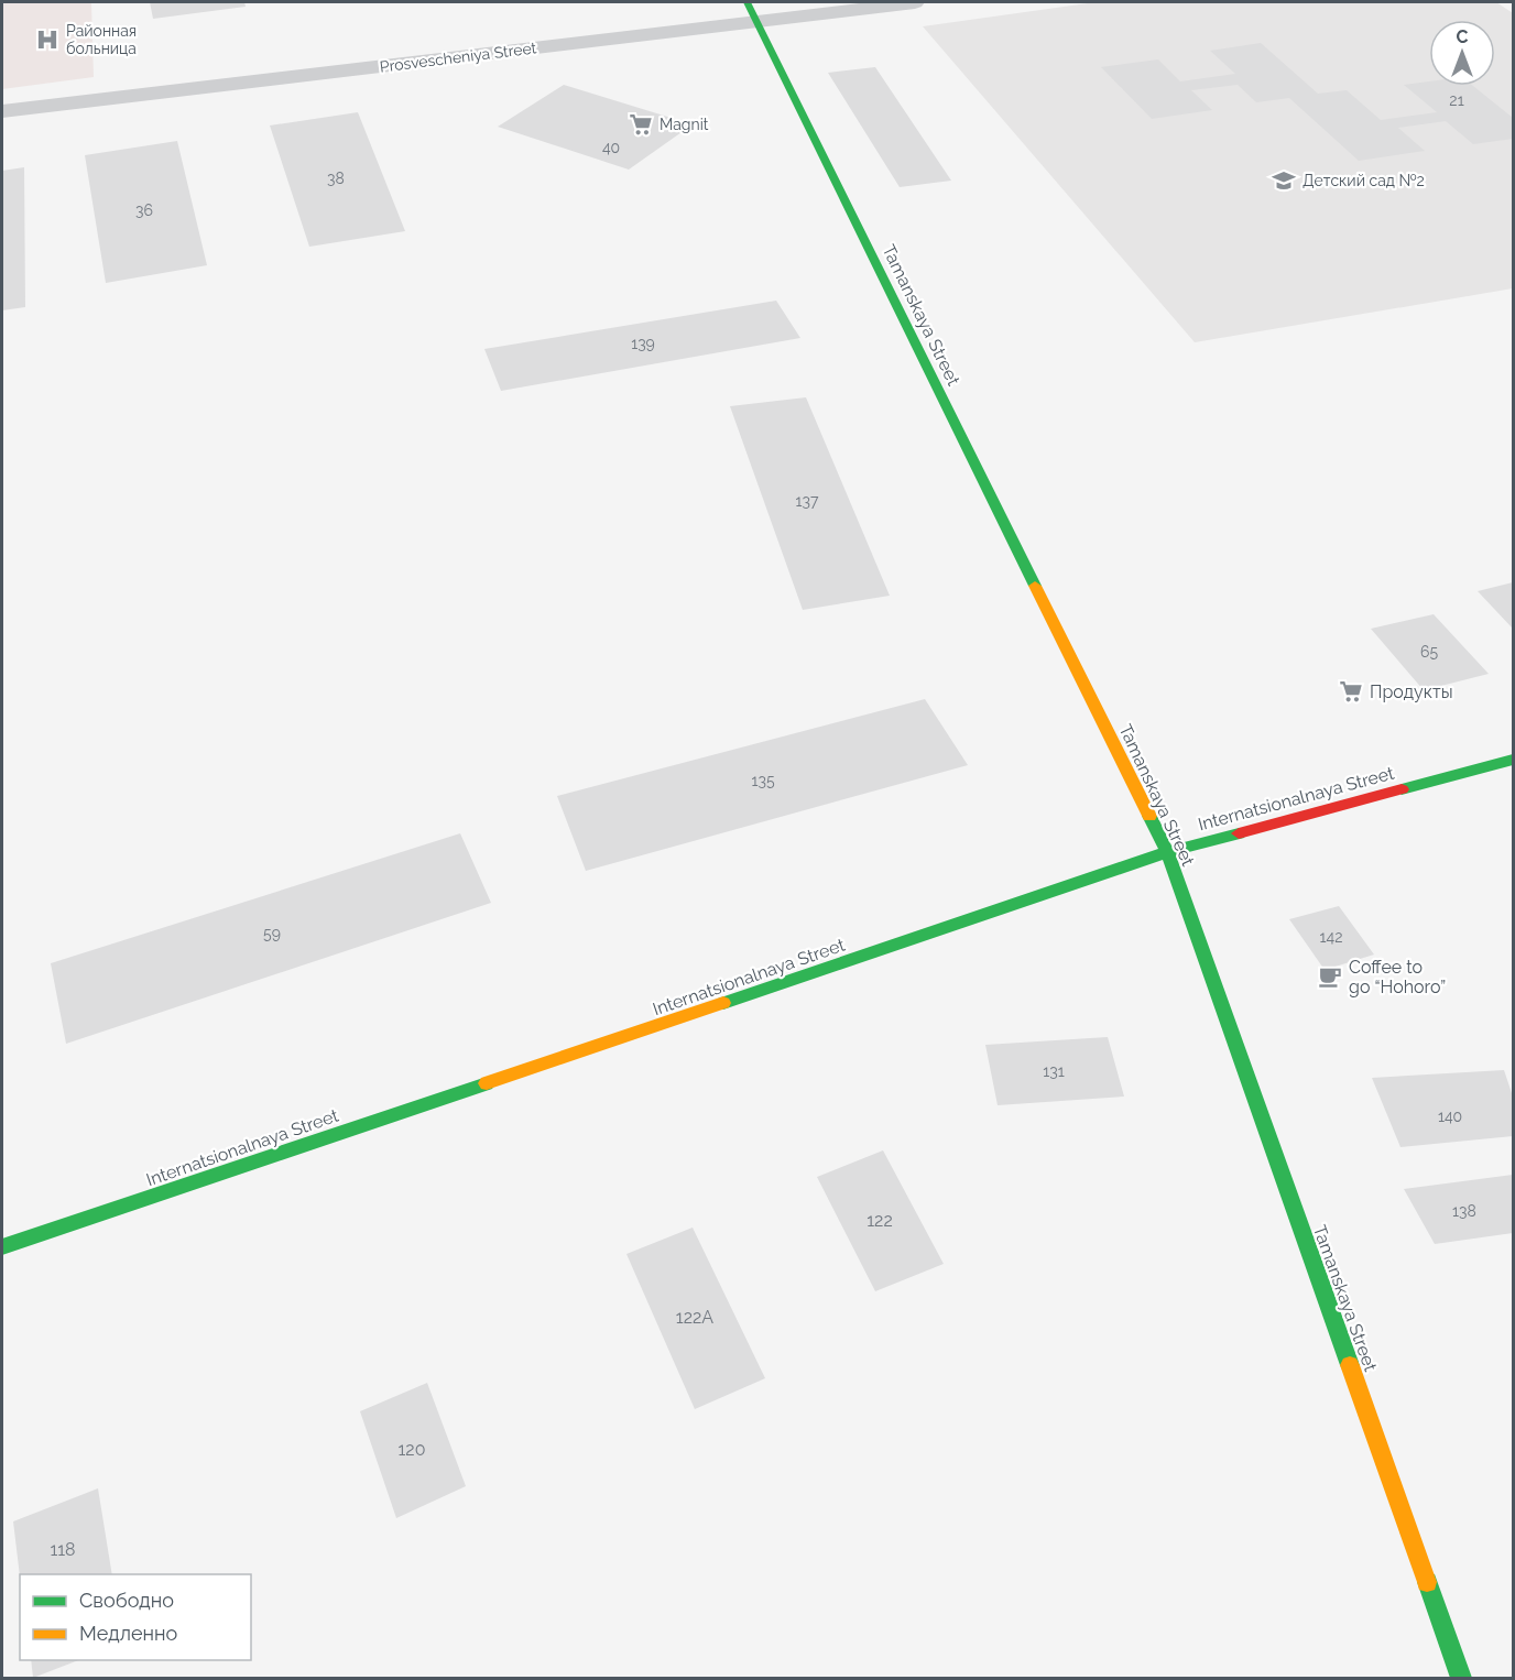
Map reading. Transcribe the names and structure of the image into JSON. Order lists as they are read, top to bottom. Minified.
{"streets":{"street":["Prosvescheniya Street","Tamanskaya Street","Internatsionalnaya Street"]},"crossings":[["Prosvescheniya Street","Tamanskaya Street"],["Tamanskaya Street","Internatsionalnaya Street"]],"places":{"hospital":["Районная больница"],"supermarket":["Magnit","Продукты"],"school or university":["Детский сад №2"],"cafe":["Coffee to go “Hohoro”"]},"house_numbers":["21","40","38","36","139","137","65","135","59","142","131","140","138","122","122А","120","118"],"legend":["Свободно","Медленно"],"north":"top"}
